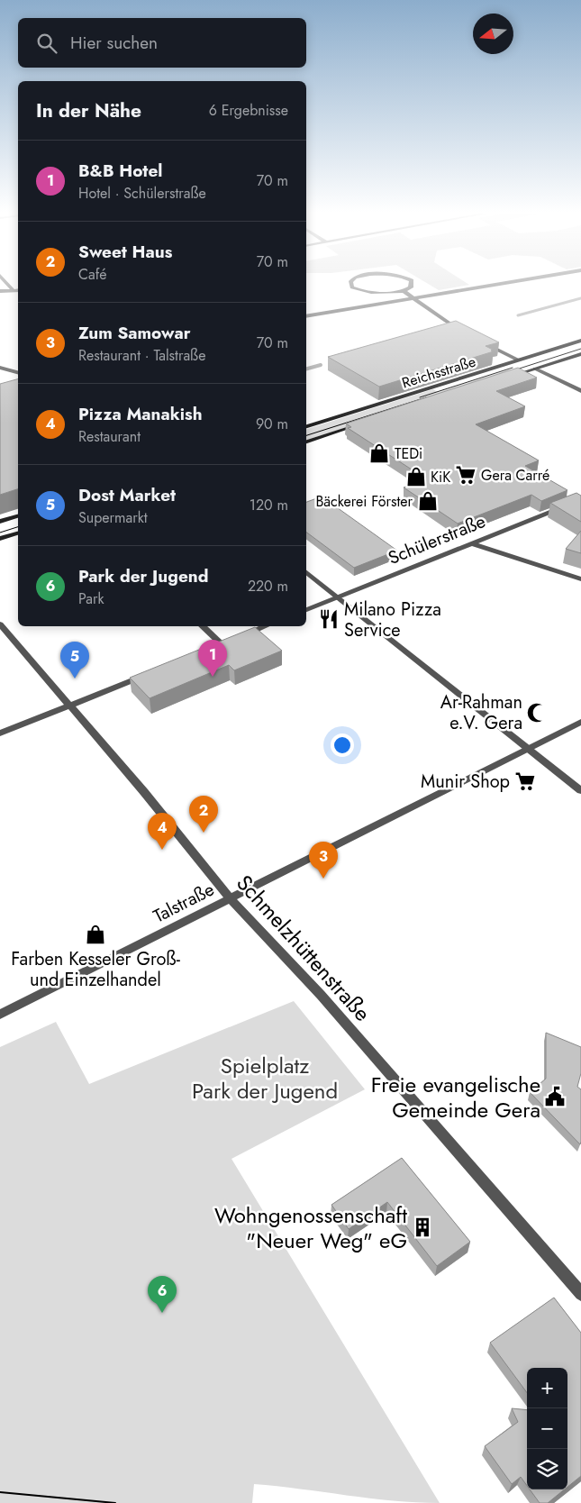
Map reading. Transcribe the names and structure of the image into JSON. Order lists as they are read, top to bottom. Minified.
{"streets":{"main road":["Reichsstraße"],"street":["Schülerstraße","Talstraße","Schmelzhüttenstraße"]},"crossings":[["Talstraße","Schmelzhüttenstraße"]],"parks":["Spielplatz Park der Jugend"],"places":{"shop":["TEDi","KiK","Bäckerei Förster","Farben Kesseler Groß- und Einzelhandel"],"supermarket":["Gera Carré","Munir Shop"],"restaurant":["Milano Pizza Service"],"mosque":["Ar-Rahman e.V. Gera"],"public building":["Freie evangelische Gemeinde Gera"],"building":["Wohngenossenschaft \"Neuer Weg\" eG"]},"north":"left","page":{"search":"Hier suchen","heading":["In der Nähe","6 Ergebnisse"],"list":[{"mark":"1","name":"B&B Hotel","note":"Hotel · Schülerstraße","value":"70 m"},{"mark":"2","name":"Sweet Haus","note":"Café","value":"70 m"},{"mark":"3","name":"Zum Samowar","note":"Restaurant · Talstraße","value":"70 m"},{"mark":"4","name":"Pizza Manakish","note":"Restaurant","value":"90 m"},{"mark":"5","name":"Dost Market","note":"Supermarkt","value":"120 m"},{"mark":"6","name":"Park der Jugend","note":"Park","value":"220 m"}],"pins":["1","5","2","4","3","6"],"map_buttons":["+","−"]}}
